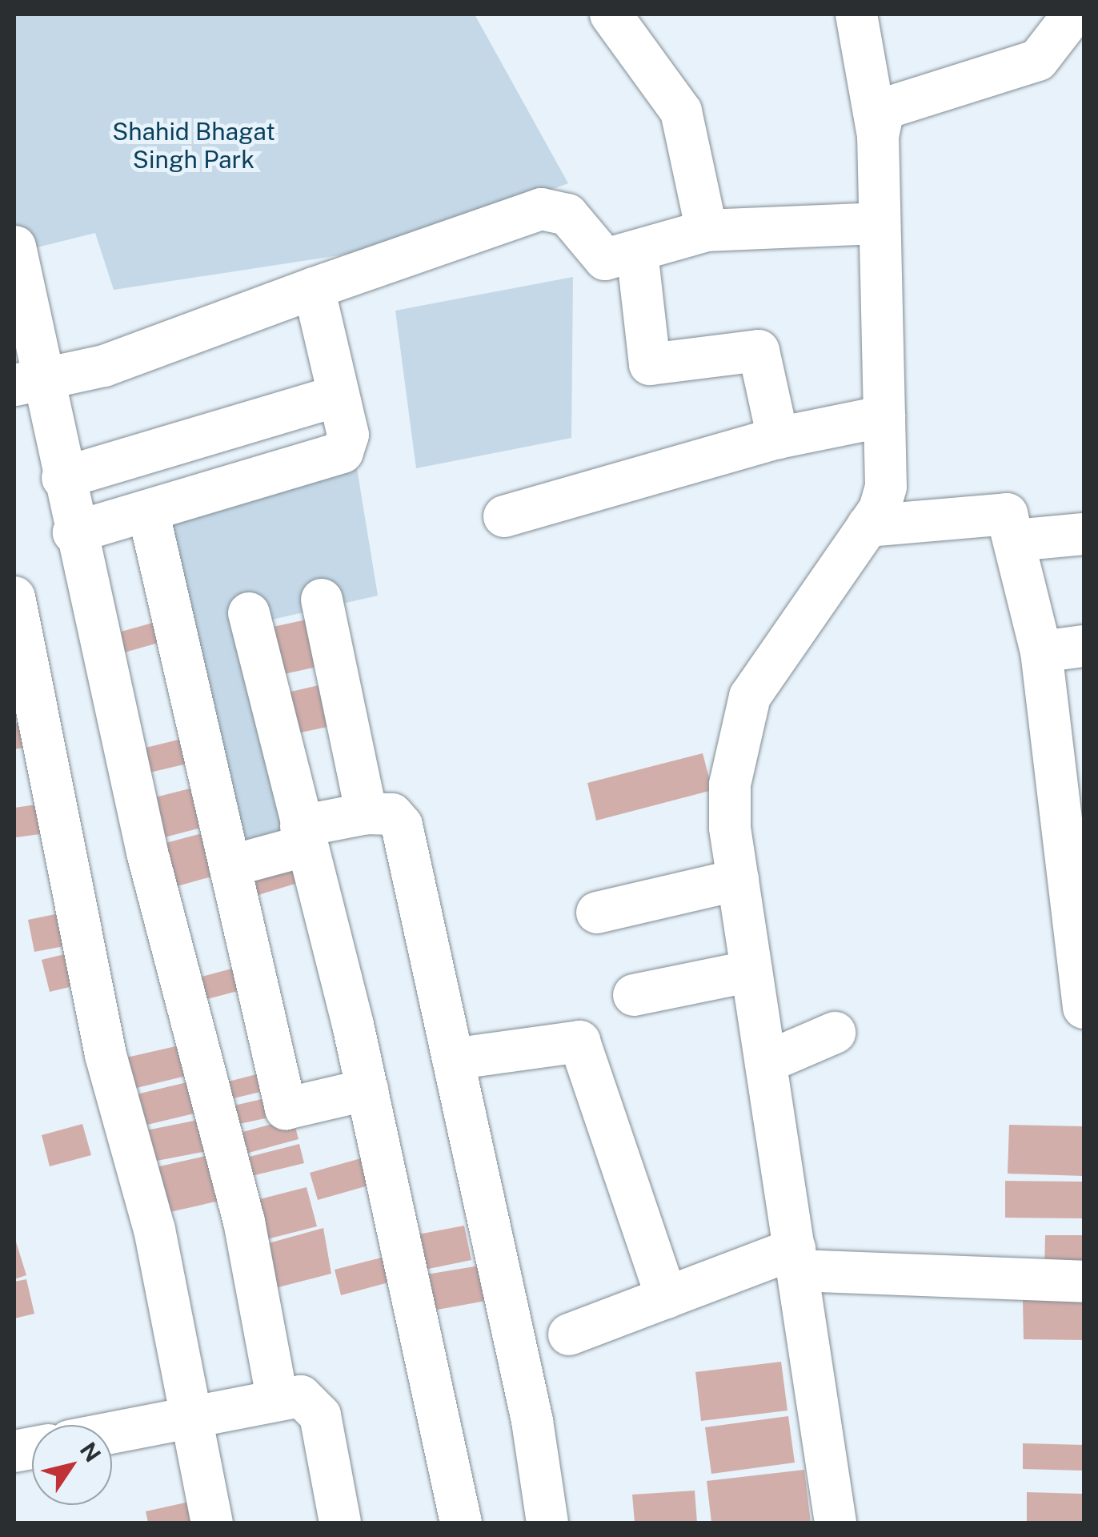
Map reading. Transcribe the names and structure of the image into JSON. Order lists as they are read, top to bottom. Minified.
{"parks":["Shahid Bhagat Singh Park"],"north":"top right"}
